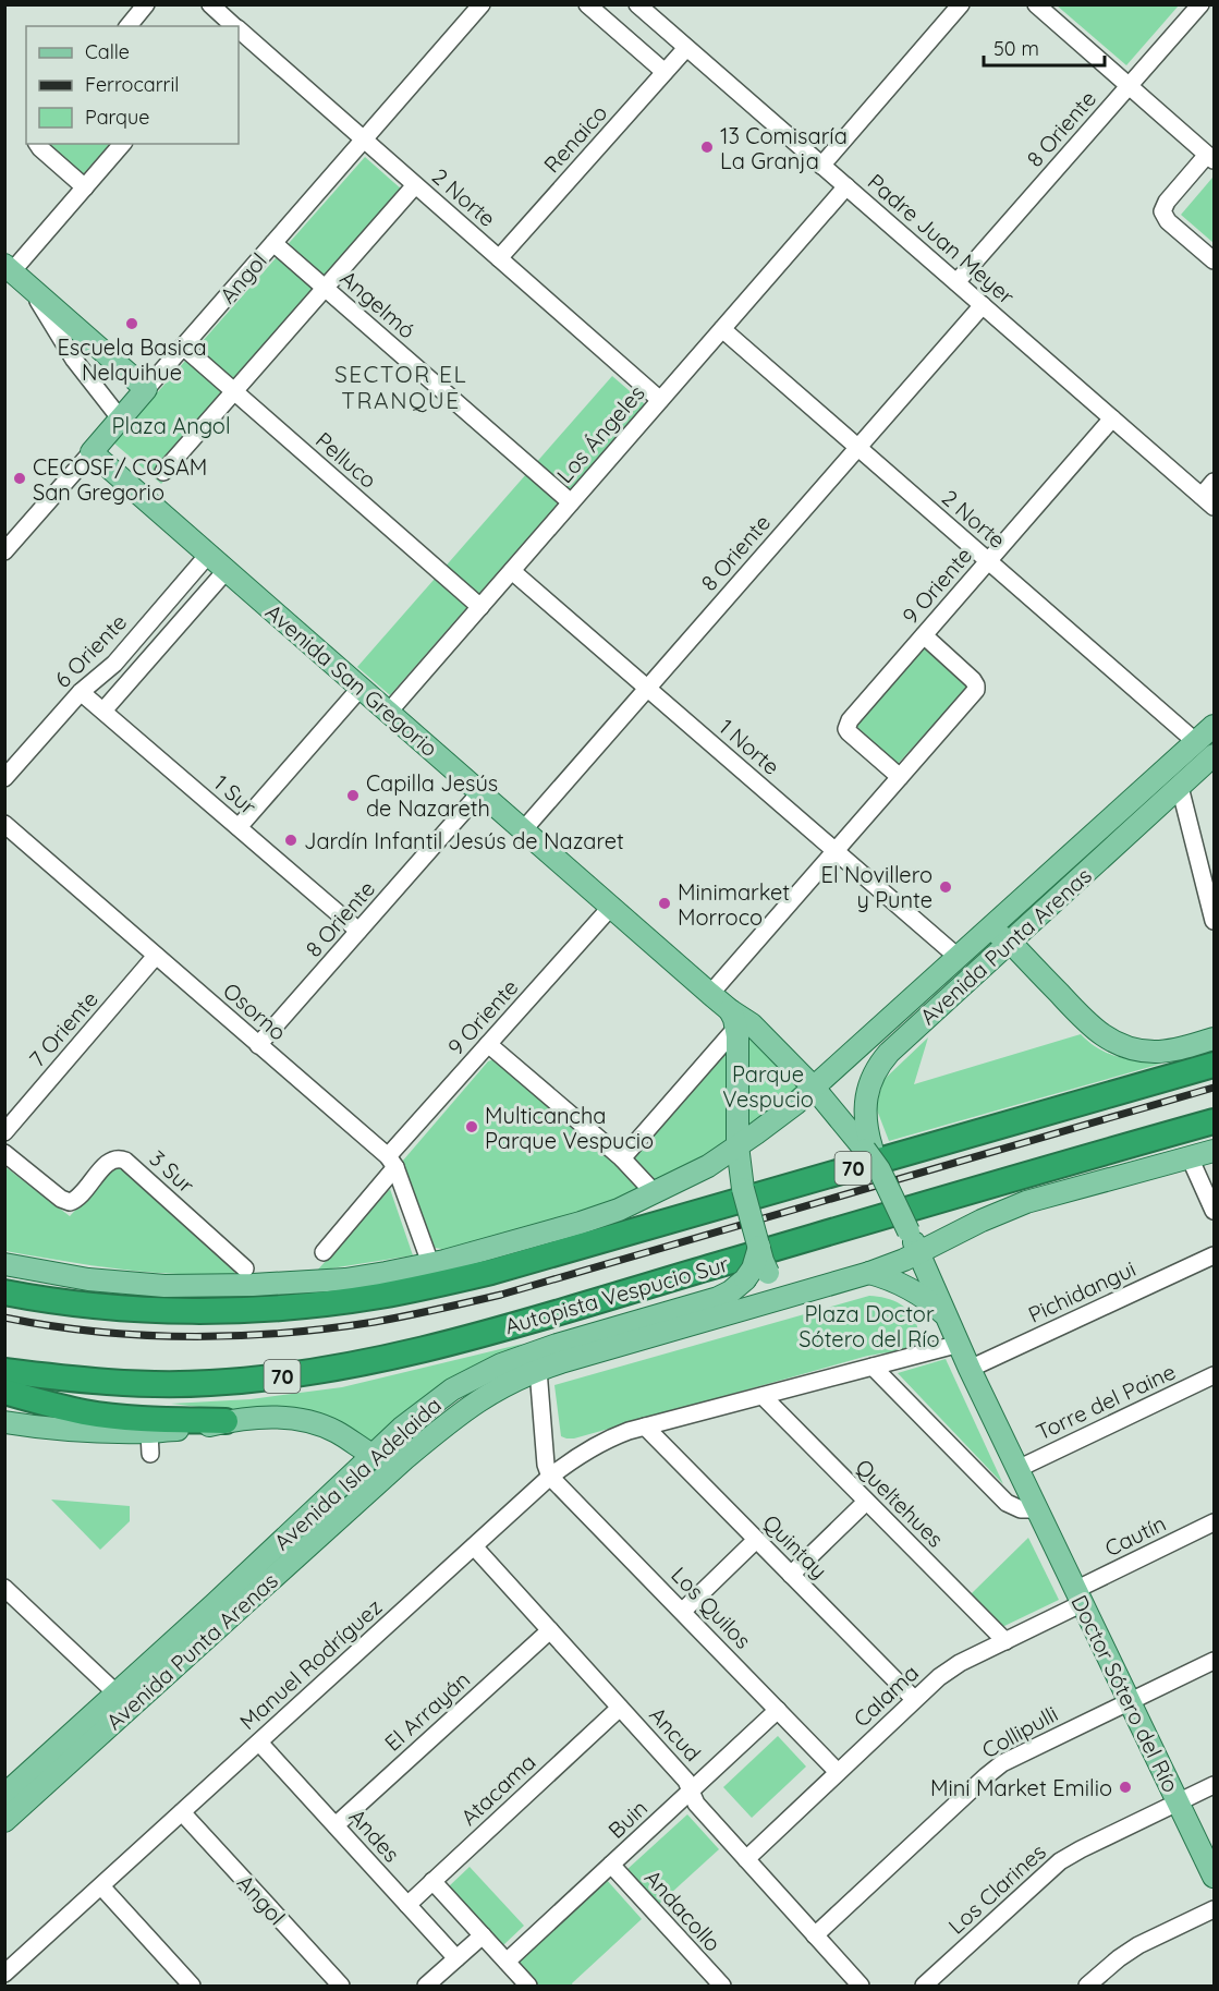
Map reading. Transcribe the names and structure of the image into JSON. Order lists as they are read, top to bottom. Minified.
{"streets":{"highway":["70","Autopista Vespucio Sur"],"main road":["Angol","Avenida San Gregorio","Avenida Punta Arenas","Avenida Isla Adelaida","Doctor Sótero del Río"],"street":["8 Oriente","Renaico","2 Norte","Padre Juan Meyer","Angelmó","Los Ángeles","Pelluco","9 Oriente","6 Oriente","1 Norte","1 Sur","Osorno","7 Oriente","3 Sur","Pichidangui","Torre del Paine","Queltehues","Cautín","Quintay","Los Quilos","Manuel Rodríguez","Calama","El Arrayán","Collipulli","Ancud","Atacama","Buin","Andes","Los Clarines","Andacollo"]},"crossings":[["8 Oriente","2 Norte"],["8 Oriente","Padre Juan Meyer"],["8 Oriente","Avenida San Gregorio"],["8 Oriente","1 Norte"],["8 Oriente","1 Sur"],["8 Oriente","Osorno"],["Renaico","2 Norte"],["Renaico","Padre Juan Meyer"],["2 Norte","Angol"],["2 Norte","Los Ángeles"],["2 Norte","9 Oriente"],["2 Norte","Avenida Punta Arenas"],["Padre Juan Meyer","Los Ángeles"],["Padre Juan Meyer","9 Oriente"],["Angol","Angelmó"],["Angol","Pelluco"],["Angol","Avenida San Gregorio"],["Angol","Manuel Rodríguez"],["Angelmó","Los Ángeles"],["Los Ángeles","Pelluco"],["Los Ángeles","Avenida San Gregorio"],["Los Ángeles","1 Norte"],["9 Oriente","Avenida San Gregorio"],["9 Oriente","Osorno"],["6 Oriente","Avenida San Gregorio"],["6 Oriente","1 Sur"],["Avenida San Gregorio","Avenida Punta Arenas"],["1 Norte","Avenida Punta Arenas"],["Avenida Punta Arenas","Osorno"],["Avenida Punta Arenas","Doctor Sótero del Río"],["Osorno","7 Oriente"],["Pichidangui","Doctor Sótero del Río"],["Torre del Paine","Doctor Sótero del Río"],["Queltehues","Manuel Rodríguez"],["Queltehues","Calama"],["Cautín","Doctor Sótero del Río"],["Cautín","Calama"],["Quintay","Manuel Rodríguez"],["Quintay","Calama"],["Los Quilos","Manuel Rodríguez"],["Los Quilos","Calama"],["Los Quilos","Buin"],["Manuel Rodríguez","Doctor Sótero del Río"],["Manuel Rodríguez","Ancud"],["Manuel Rodríguez","Andes"],["Doctor Sótero del Río","Calama"],["Doctor Sótero del Río","Collipulli"],["Doctor Sótero del Río","Los Clarines"],["Calama","Ancud"],["El Arrayán","Ancud"],["El Arrayán","Andes"],["Collipulli","Ancud"],["Ancud","Atacama"],["Ancud","Buin"],["Atacama","Andes"],["Buin","Andacollo"]],"districts":["SECTOR EL TRANQUE"],"parks":["Plaza Angol","Parque Vespucio","Plaza Doctor Sótero del Río"],"places":["13 Comisaría La Granja","Escuela Basica Nelquihue","CECOSF/ COSAM San Gregorio","Capilla Jesús de Nazareth","Jardín Infantil Jesús de Nazaret","El Novillero y Punte","Minimarket Morroco","Multicancha Parque Vespucio","Mini Market Emilio"],"legend":["Calle","Ferrocarril","Parque"],"scale_bar":"50 m"}
